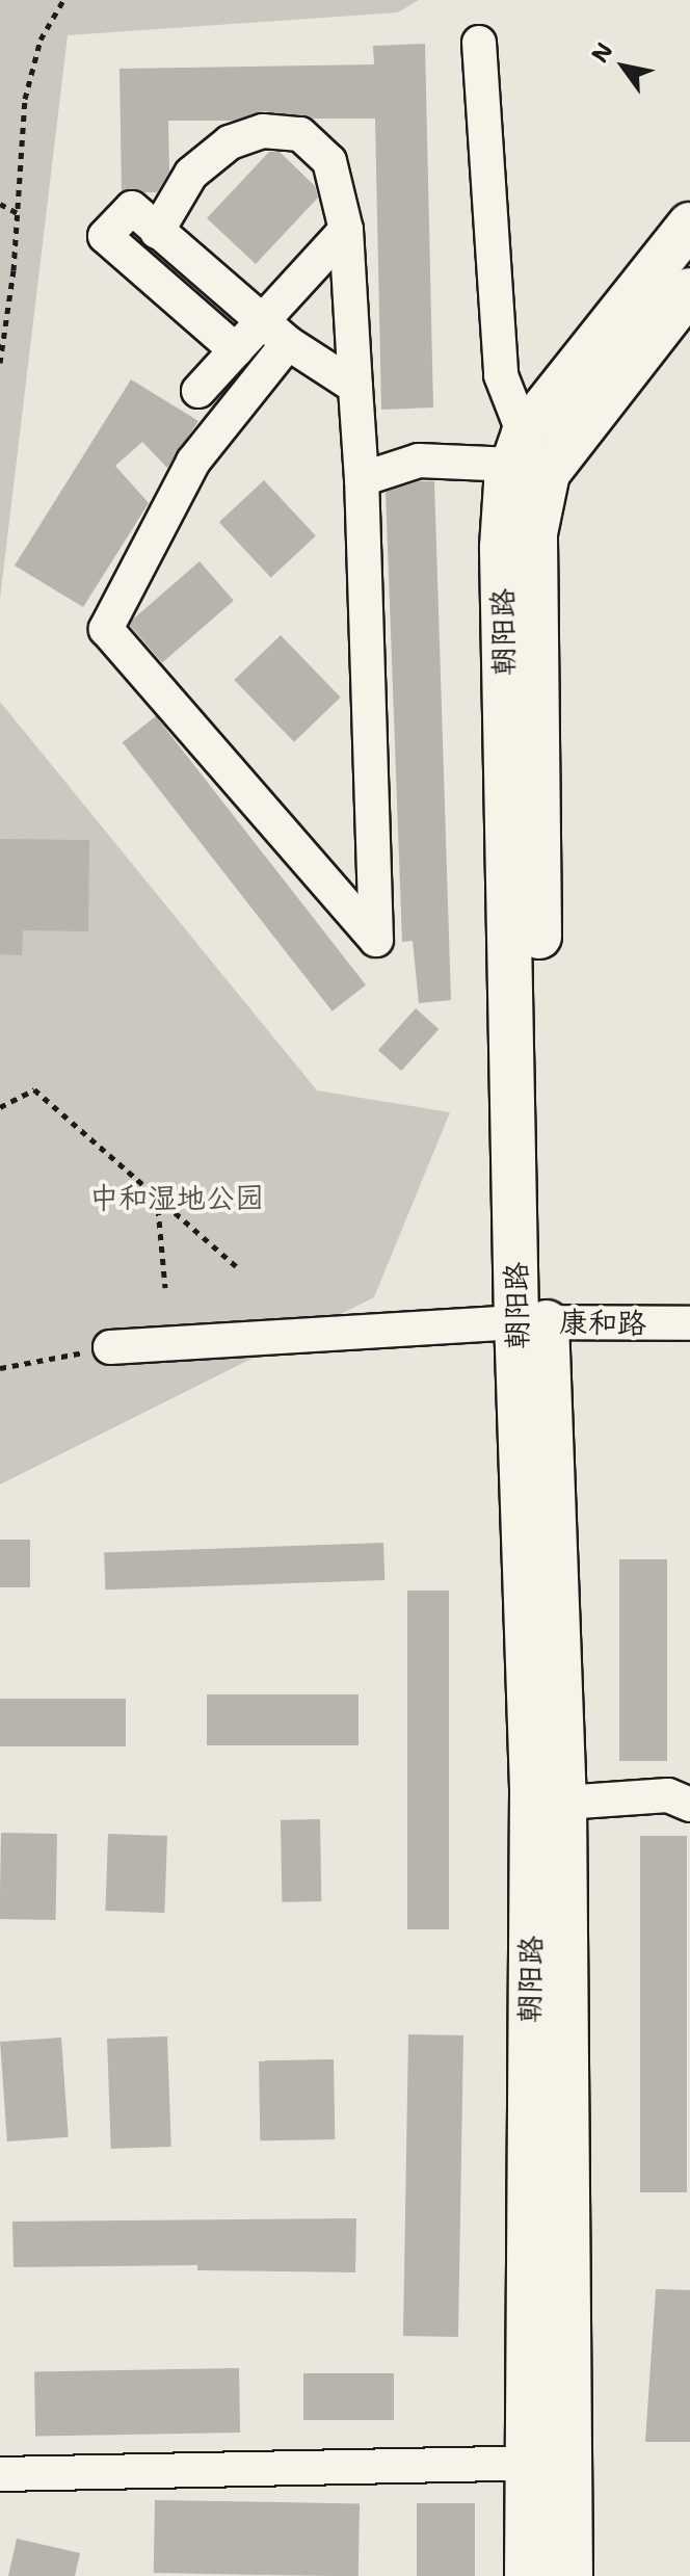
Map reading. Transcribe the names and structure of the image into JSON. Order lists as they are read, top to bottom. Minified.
{"streets":{"main road":["朝阳路"],"street":["康和路"]},"crossings":[["朝阳路","康和路"]],"parks":["中和湿地公园"],"north":"top left"}
